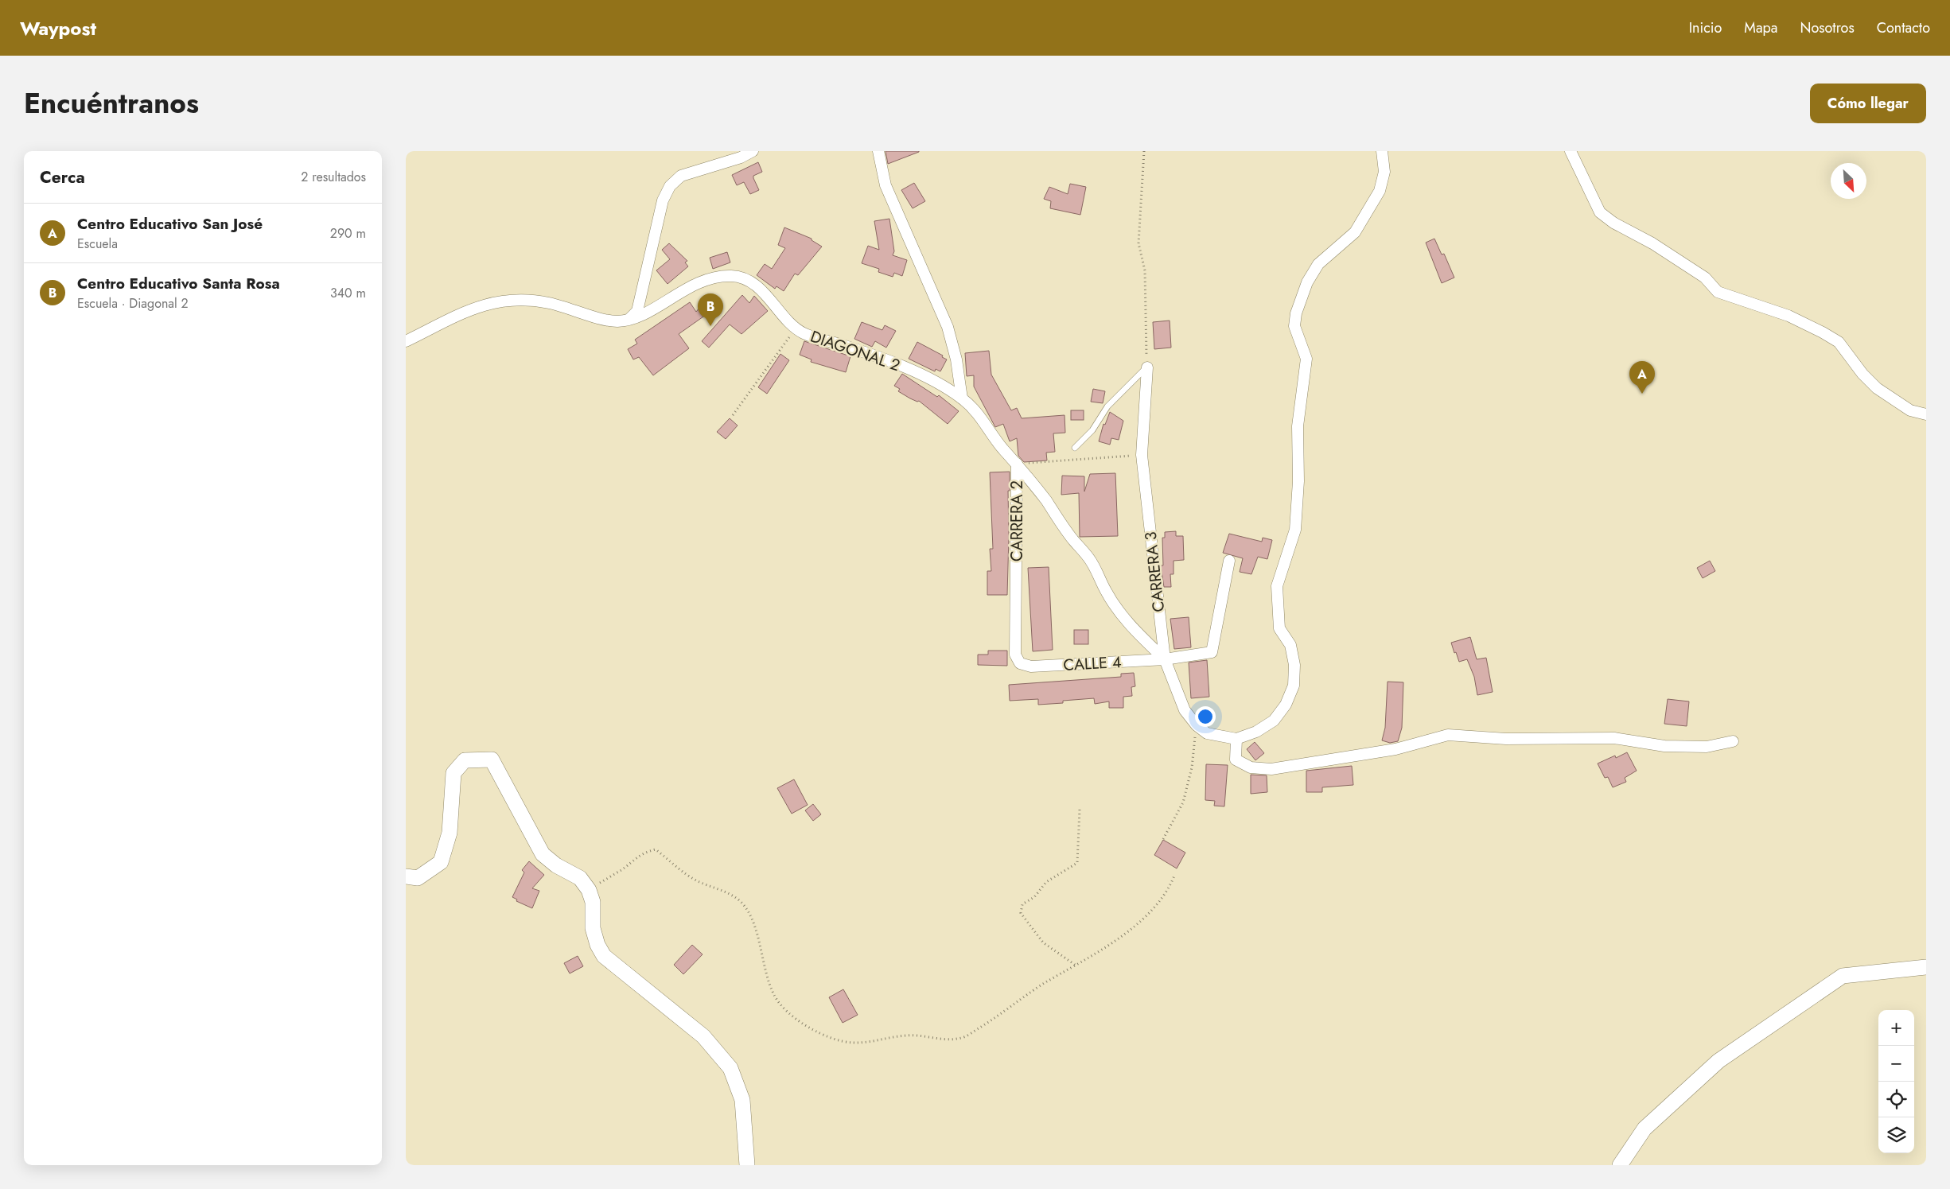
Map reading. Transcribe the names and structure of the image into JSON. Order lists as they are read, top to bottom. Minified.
{"streets":{"street":["DIAGONAL 2","CARRERA 2","CARRERA 3","CALLE 4"]},"crossings":[["DIAGONAL 2","CARRERA 2"],["CARRERA 2","CALLE 4"],["CARRERA 3","CALLE 4"]],"north":"bottom right","page":{"header":"Waypost","nav":["Inicio","Mapa","Nosotros","Contacto"],"title":"Encuéntranos","buttons":"Cómo llegar","heading":["Cerca","2 resultados"],"list":[{"mark":"A","name":"Centro Educativo San José","note":"Escuela","value":"290 m"},{"mark":"B","name":"Centro Educativo Santa Rosa","note":"Escuela · Diagonal 2","value":"340 m"}],"pins":["B","A"],"map_buttons":["+","−"]}}
